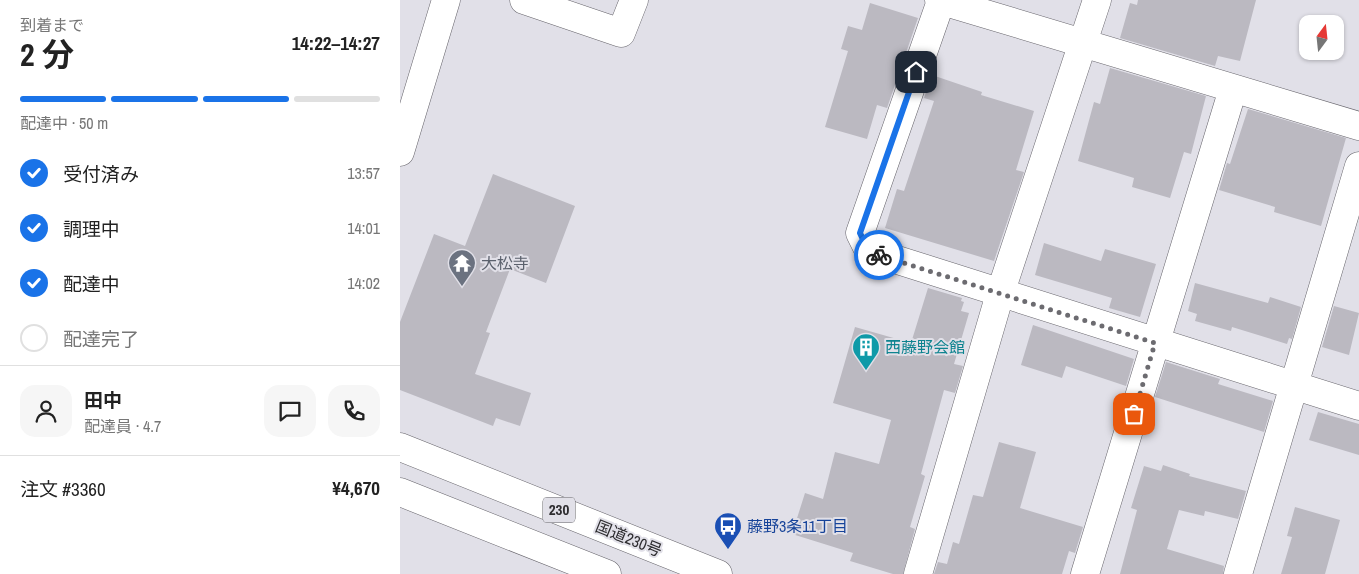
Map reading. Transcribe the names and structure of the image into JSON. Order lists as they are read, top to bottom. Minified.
{"streets":{"main road":["230","国道230号"]},"places":{"temple":["大松寺"],"building":["西藤野会館"],"bus stop":["藤野3条11丁目"]},"north":"top","page":{"heading":["2 分","到着まで","14:22–14:27"],"panel":["田中","配達員 · 4.7","注文 #3360","¥4,670"],"bar":"配達中 · 50 m","list":[["受付済み","13:57"],["調理中","14:01"],["配達中","14:02"],"配達完了"]}}
